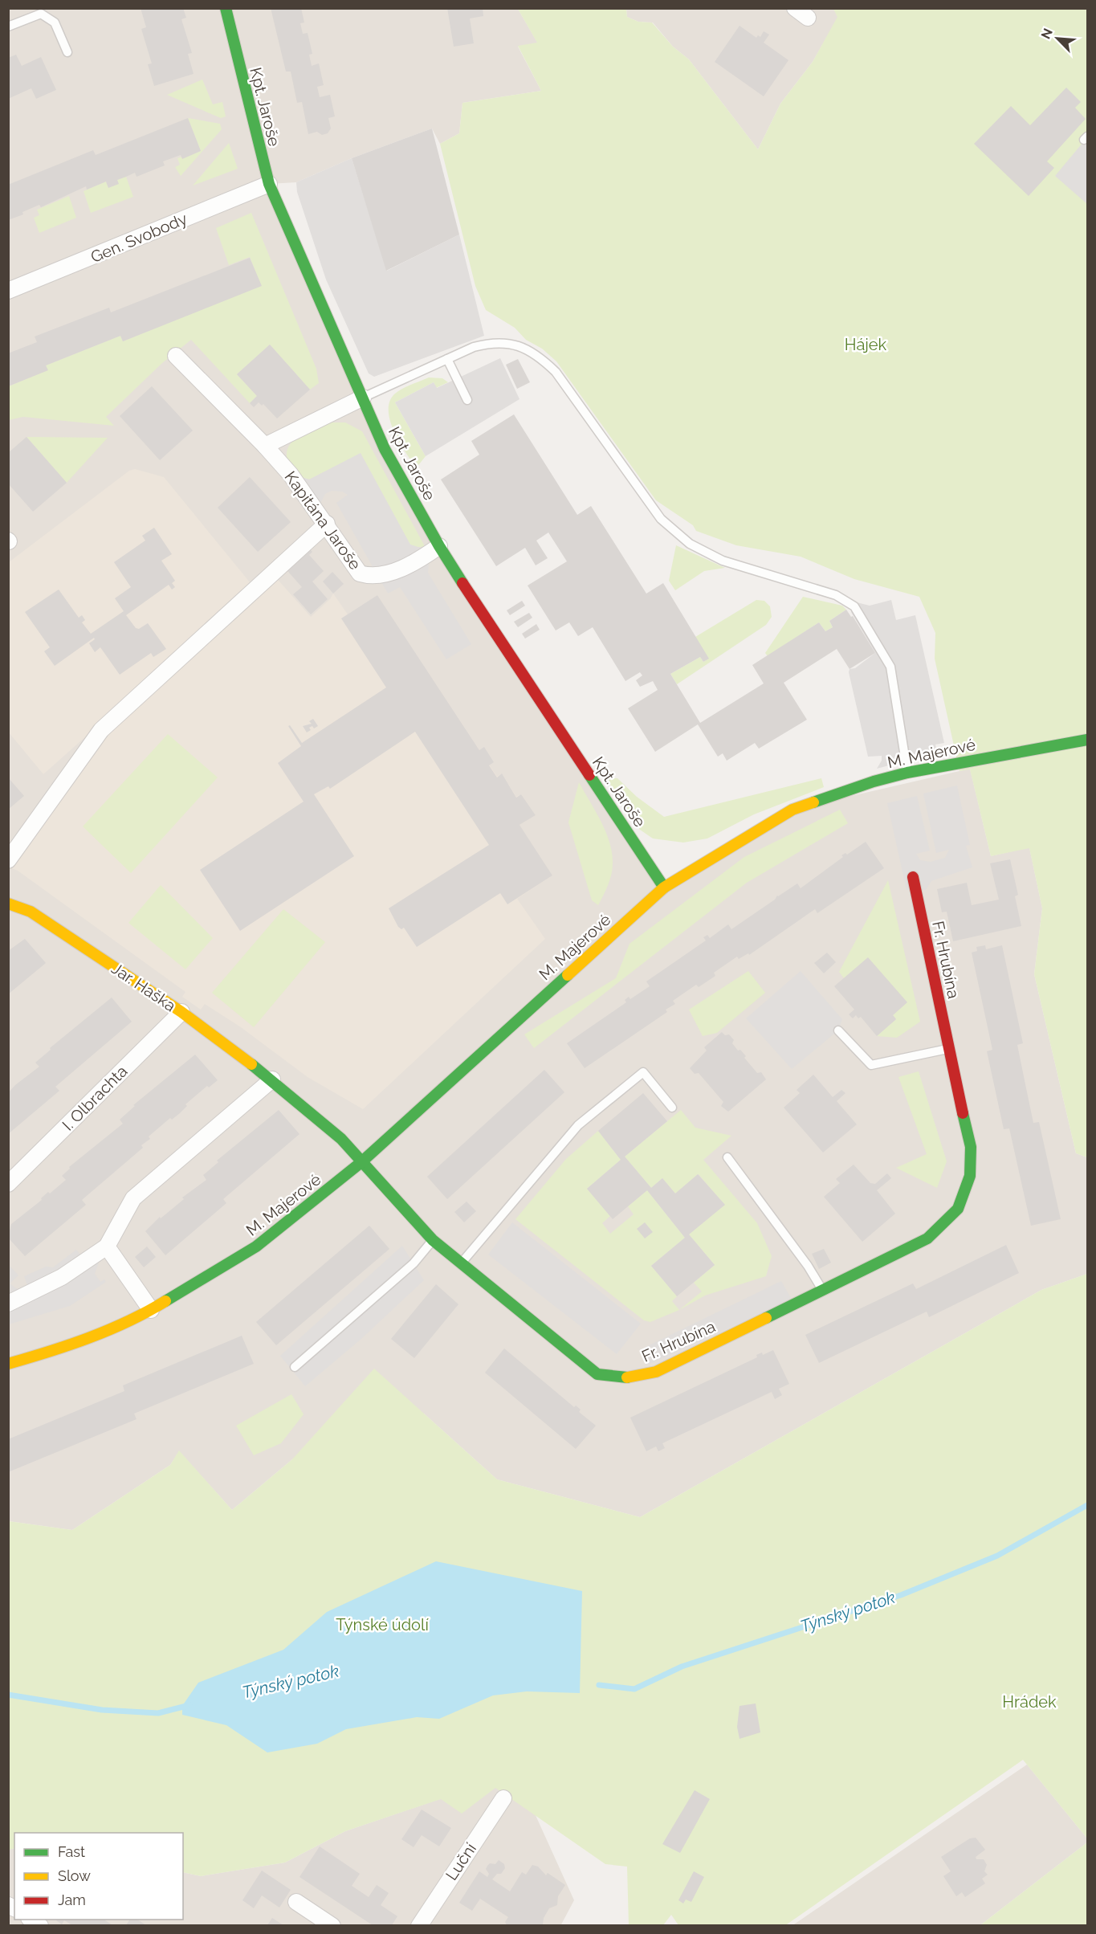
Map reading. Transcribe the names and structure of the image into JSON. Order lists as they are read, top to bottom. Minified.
{"streets":{"street":["Kpt. Jaroše","Gen. Svobody","Kapitána Jaroše","M. Majerové","Fr. Hrubína","Jar. Haška","I. Olbrachta","Luční"]},"crossings":[["Kpt. Jaroše","Gen. Svobody"],["Kpt. Jaroše","Kapitána Jaroše"],["Kpt. Jaroše","M. Majerové"],["M. Majerové","Fr. Hrubína"],["M. Majerové","Jar. Haška"],["Fr. Hrubína","Jar. Haška"],["Jar. Haška","I. Olbrachta"]],"water":["Týnský potok"],"parks":["Hájek","Týnské údolí","Hrádek"],"legend":["Fast","Slow","Jam"],"north":"top left"}
